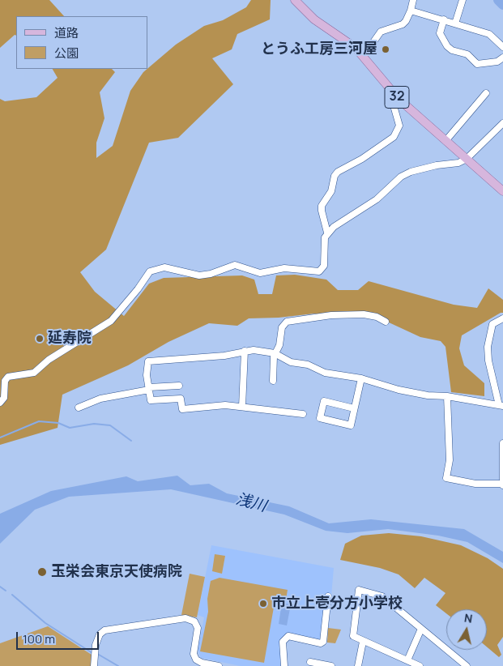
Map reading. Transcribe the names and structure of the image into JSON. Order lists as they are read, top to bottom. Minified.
{"streets":{"main road":["32"]},"water":["浅川"],"places":["とうふ工房三河屋","延寿院","玉栄会東京天使病院","市立上壱分方小学校"],"legend":["道路","公園"],"scale_bar":"100 m","north":"top"}
